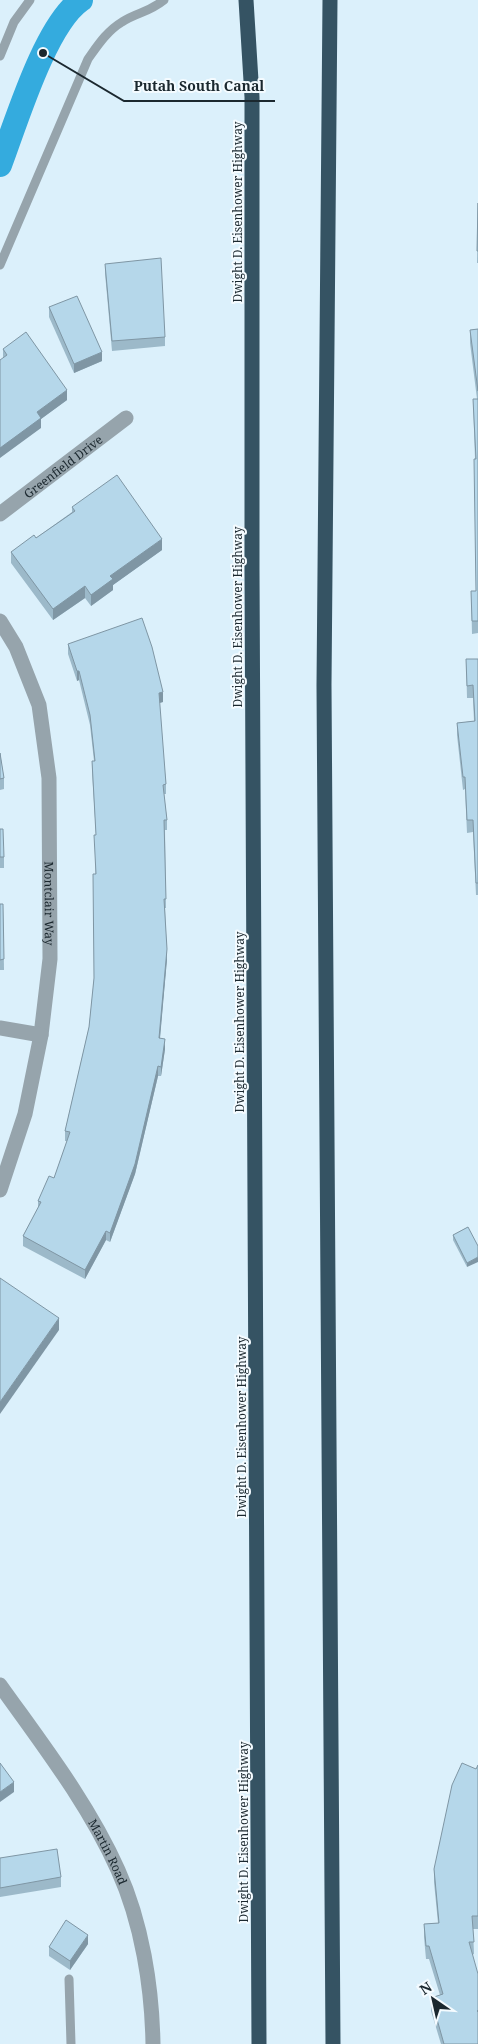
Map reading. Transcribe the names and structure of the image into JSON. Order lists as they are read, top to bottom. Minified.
{"streets":{"highway":["Dwight D. Eisenhower Highway"],"street":["Greenfield Drive","Montclair Way","Martin Road"]},"places":["Putah South Canal"],"north":"top left"}
